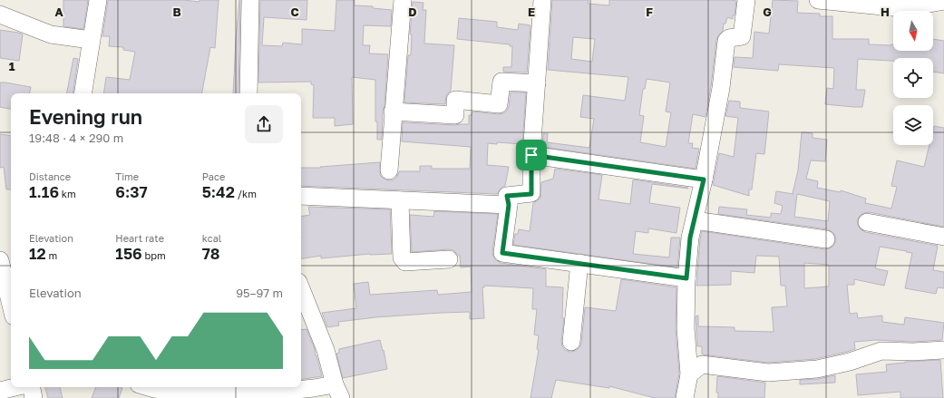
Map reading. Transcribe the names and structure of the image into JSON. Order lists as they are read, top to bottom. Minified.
{"north":"bottom","page":{"heading":["Evening run","19:48 · 4 × 290 m"],"stats":[["Distance","1.16 km"],["Time","6:37"],["Pace","5:42 /km"],["Elevation","12 m"],["Heart rate","156 bpm"],["kcal","78"]],"chart":["Elevation","95–97 m"]},"grid":{"columns":["A","B","C","D","E","F","G","H"],"rows":["1"]}}
